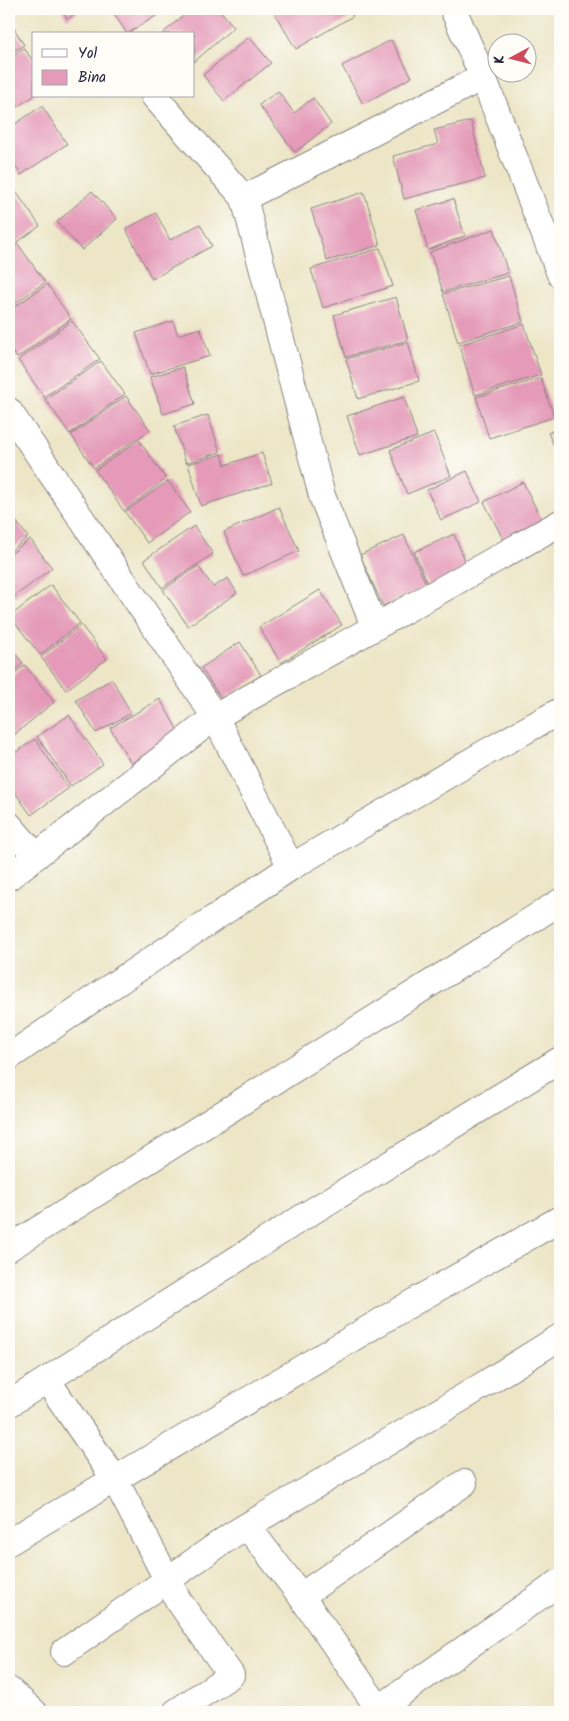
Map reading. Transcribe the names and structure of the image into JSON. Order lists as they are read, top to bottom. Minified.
{"legend":["Yol","Bina"],"north":"left"}
